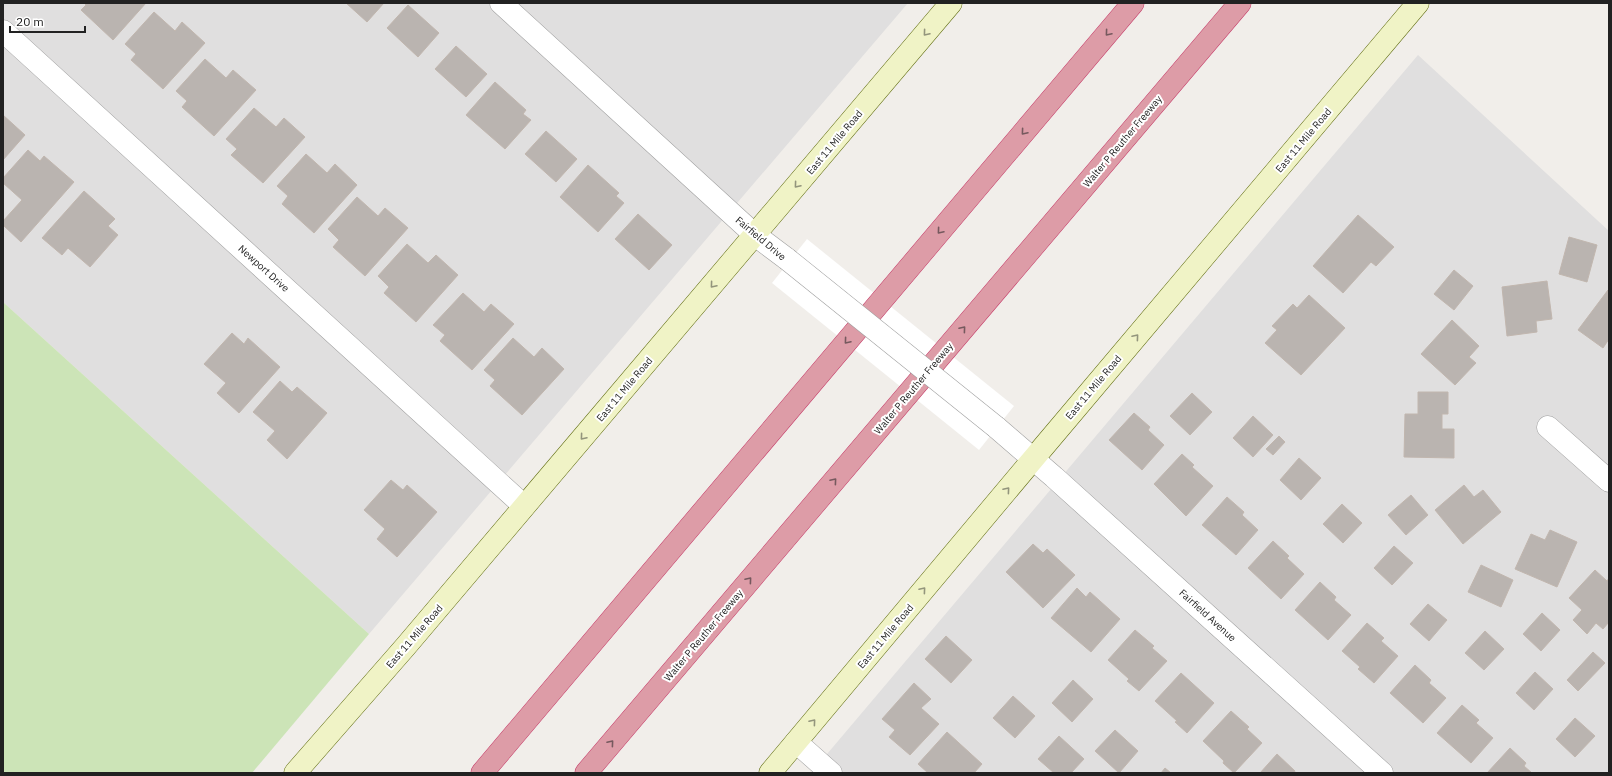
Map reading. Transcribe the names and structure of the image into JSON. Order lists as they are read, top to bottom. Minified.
{"streets":{"highway":["Walter P Reuther Freeway"],"main road":["East 11 Mile Road"],"street":["Fairfield Drive","Newport Drive","Fairfield Avenue"]},"crossings":[["East 11 Mile Road","Fairfield Drive"],["East 11 Mile Road","Newport Drive"],["East 11 Mile Road","Fairfield Avenue"],["Fairfield Drive","Fairfield Avenue"]],"scale_bar":"20 m"}
